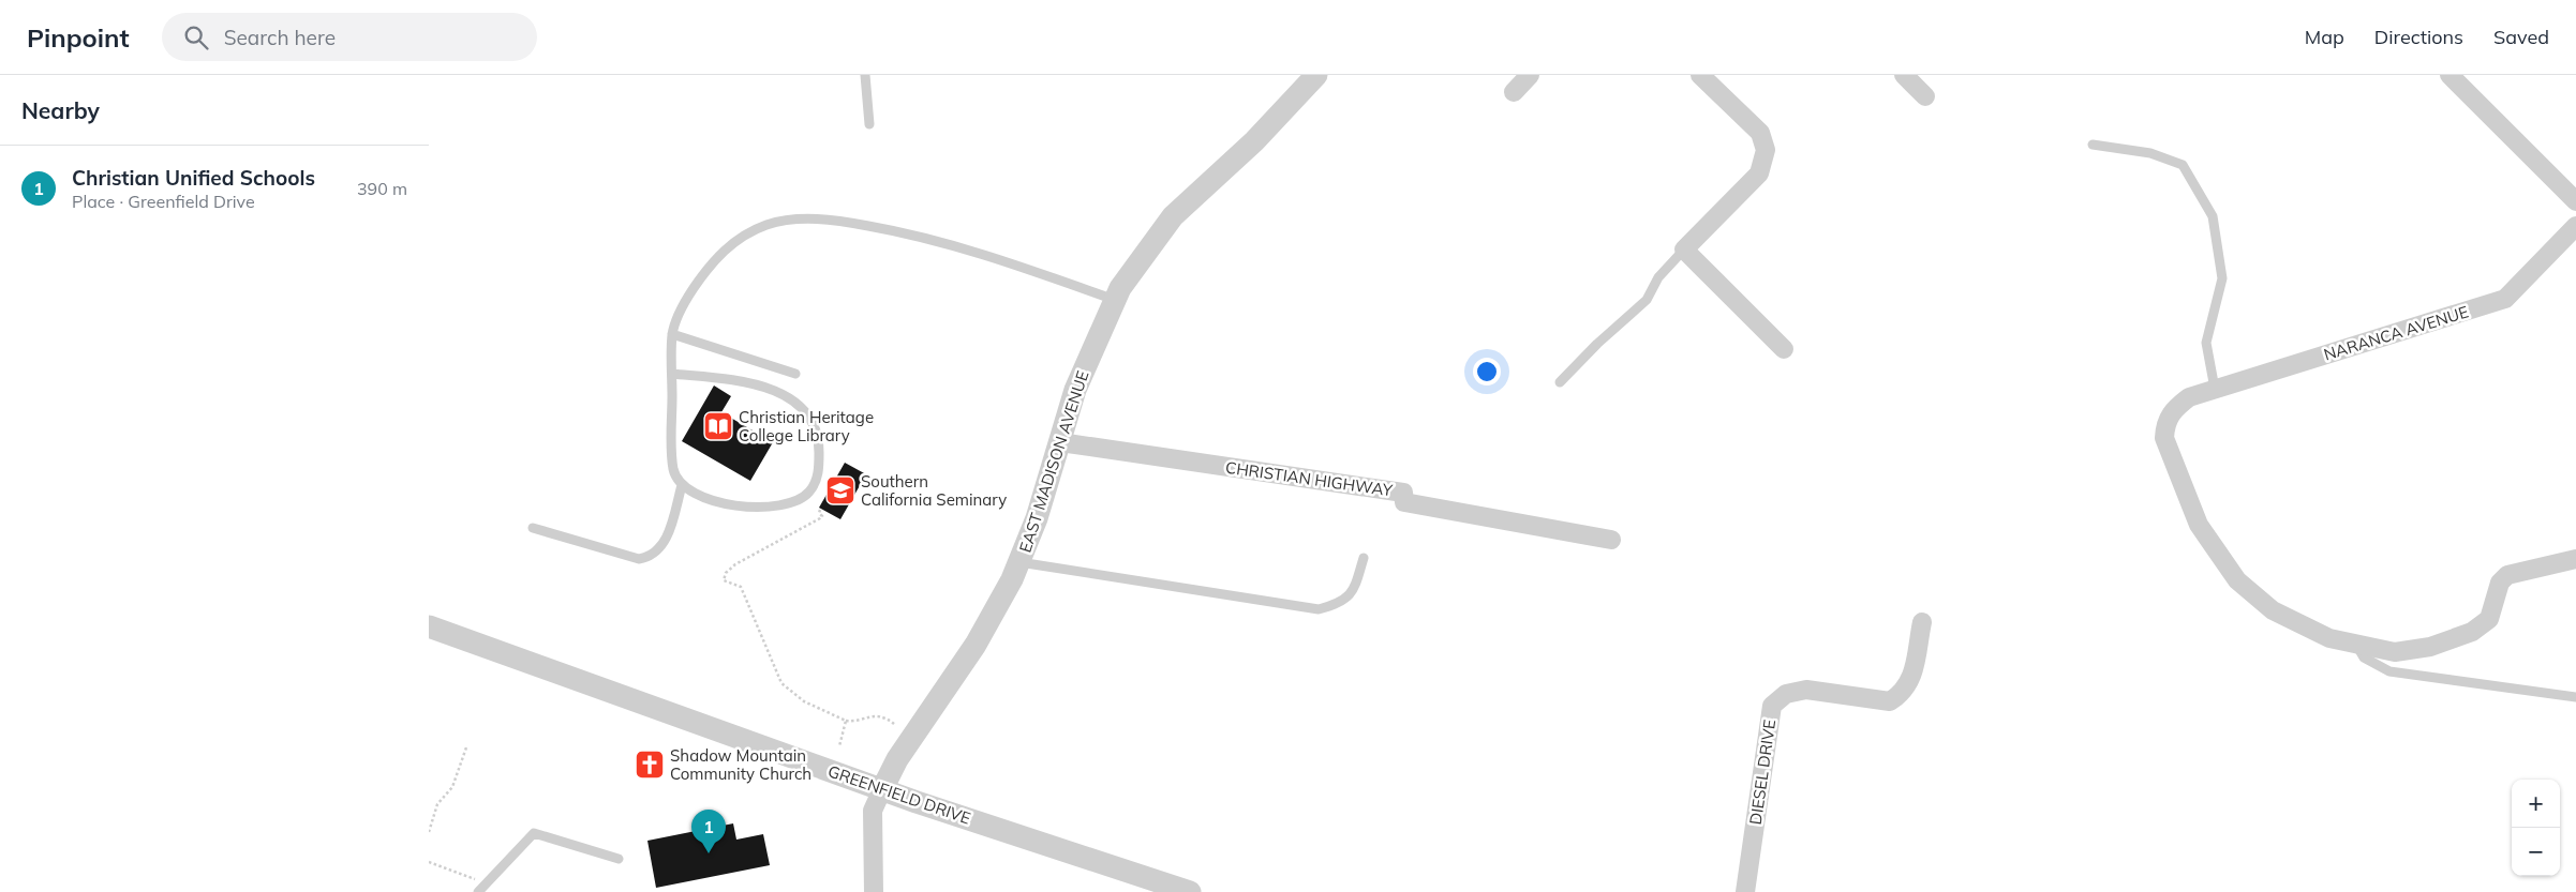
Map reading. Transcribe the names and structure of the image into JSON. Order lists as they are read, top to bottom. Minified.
{"streets":{"street":["NARANCA AVENUE","EAST MADISON AVENUE","CHRISTIAN HIGHWAY","DIESEL DRIVE","GREENFIELD DRIVE"]},"crossings":[["EAST MADISON AVENUE","CHRISTIAN HIGHWAY"],["EAST MADISON AVENUE","GREENFIELD DRIVE"]],"places":{"library":["Christian Heritage College Library"],"school or university":["Southern California Seminary"],"church":["Shadow Mountain Community Church"]},"page":{"header":"Pinpoint","search":"Search here","nav":["Map","Directions","Saved"],"heading":"Nearby","list":[{"mark":"1","name":"Christian Unified Schools","note":"Place · Greenfield Drive","value":"390 m"}],"map_buttons":["+","−"],"pins":"1"}}
